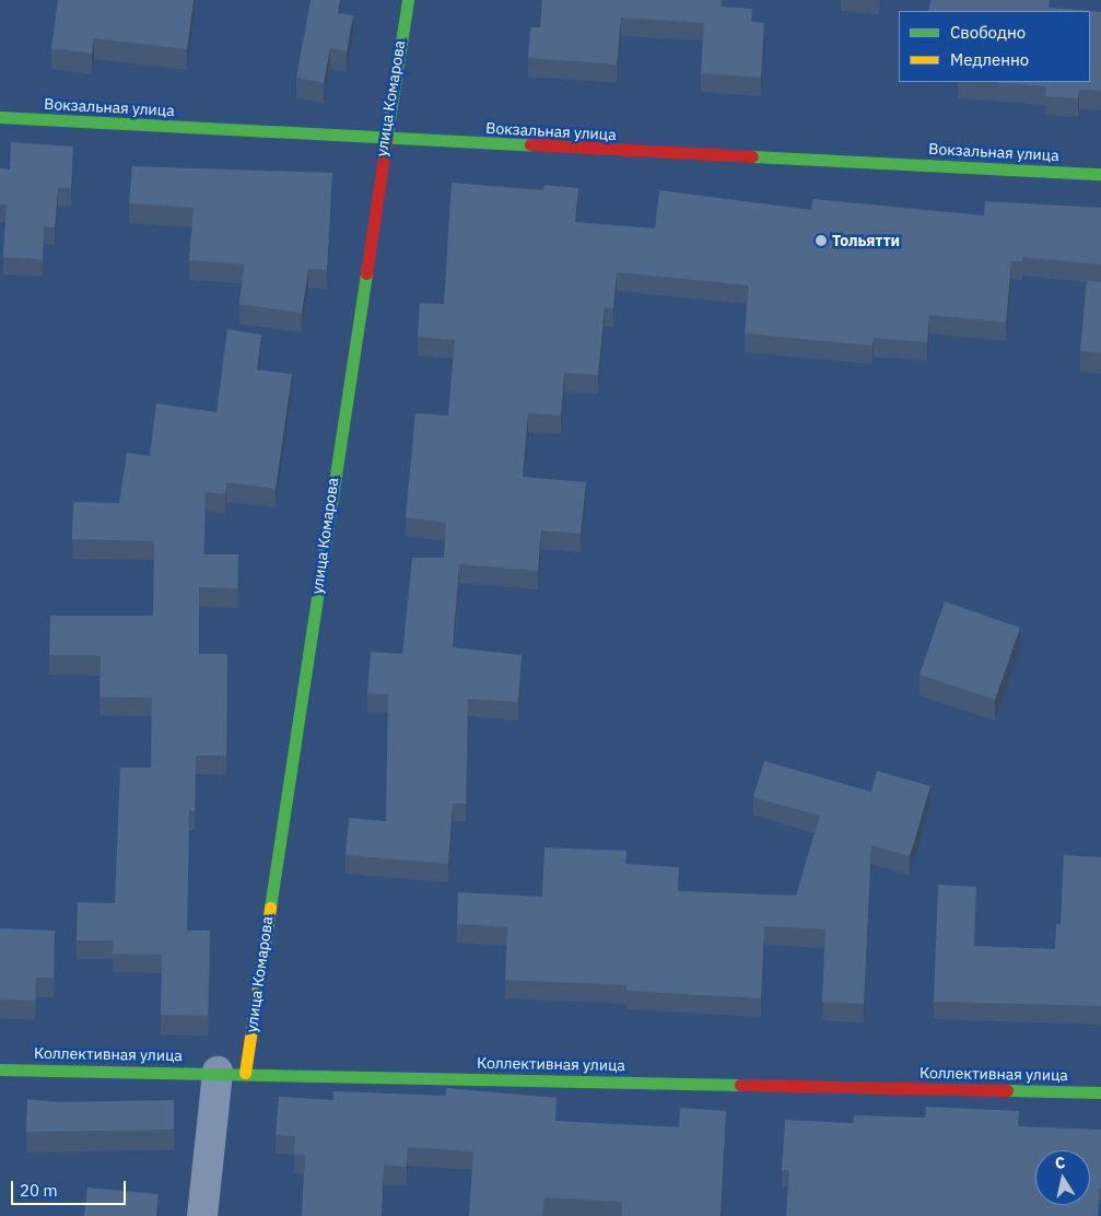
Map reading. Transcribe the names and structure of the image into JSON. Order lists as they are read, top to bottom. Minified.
{"streets":{"street":["улица Комарова","Вокзальная улица","Коллективная улица"]},"crossings":[["улица Комарова","Вокзальная улица"],["улица Комарова","Коллективная улица"]],"places":["Тольятти"],"legend":["Свободно","Медленно"],"scale_bar":"20 m","north":"top"}
